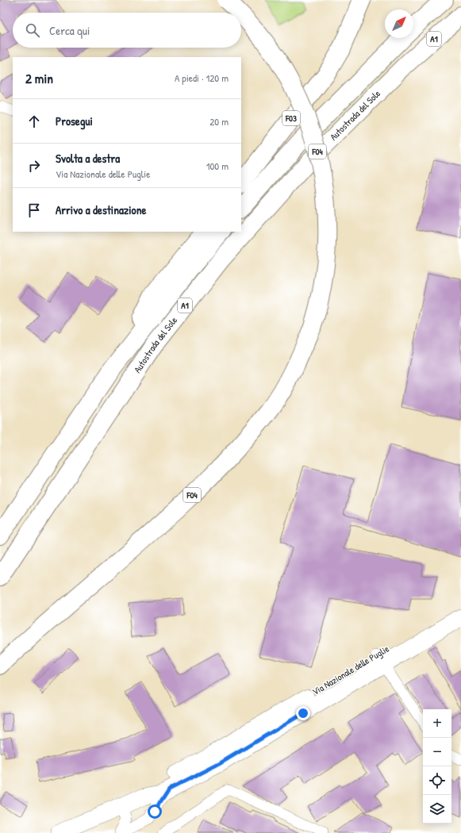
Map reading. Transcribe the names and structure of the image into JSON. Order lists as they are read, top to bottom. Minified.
{"streets":{"highway":["A1","Autostrada del Sole","F03","F04"],"main road":["Via Nazionale delle Puglie"]},"north":"top right","page":{"search":"Cerca qui","heading":["2 min","A piedi · 120 m"],"list":[["Prosegui","20 m"],["Svolta a destra","Via Nazionale delle Puglie","100 m"],"Arrivo a destinazione"],"map_buttons":["+","−"]}}
